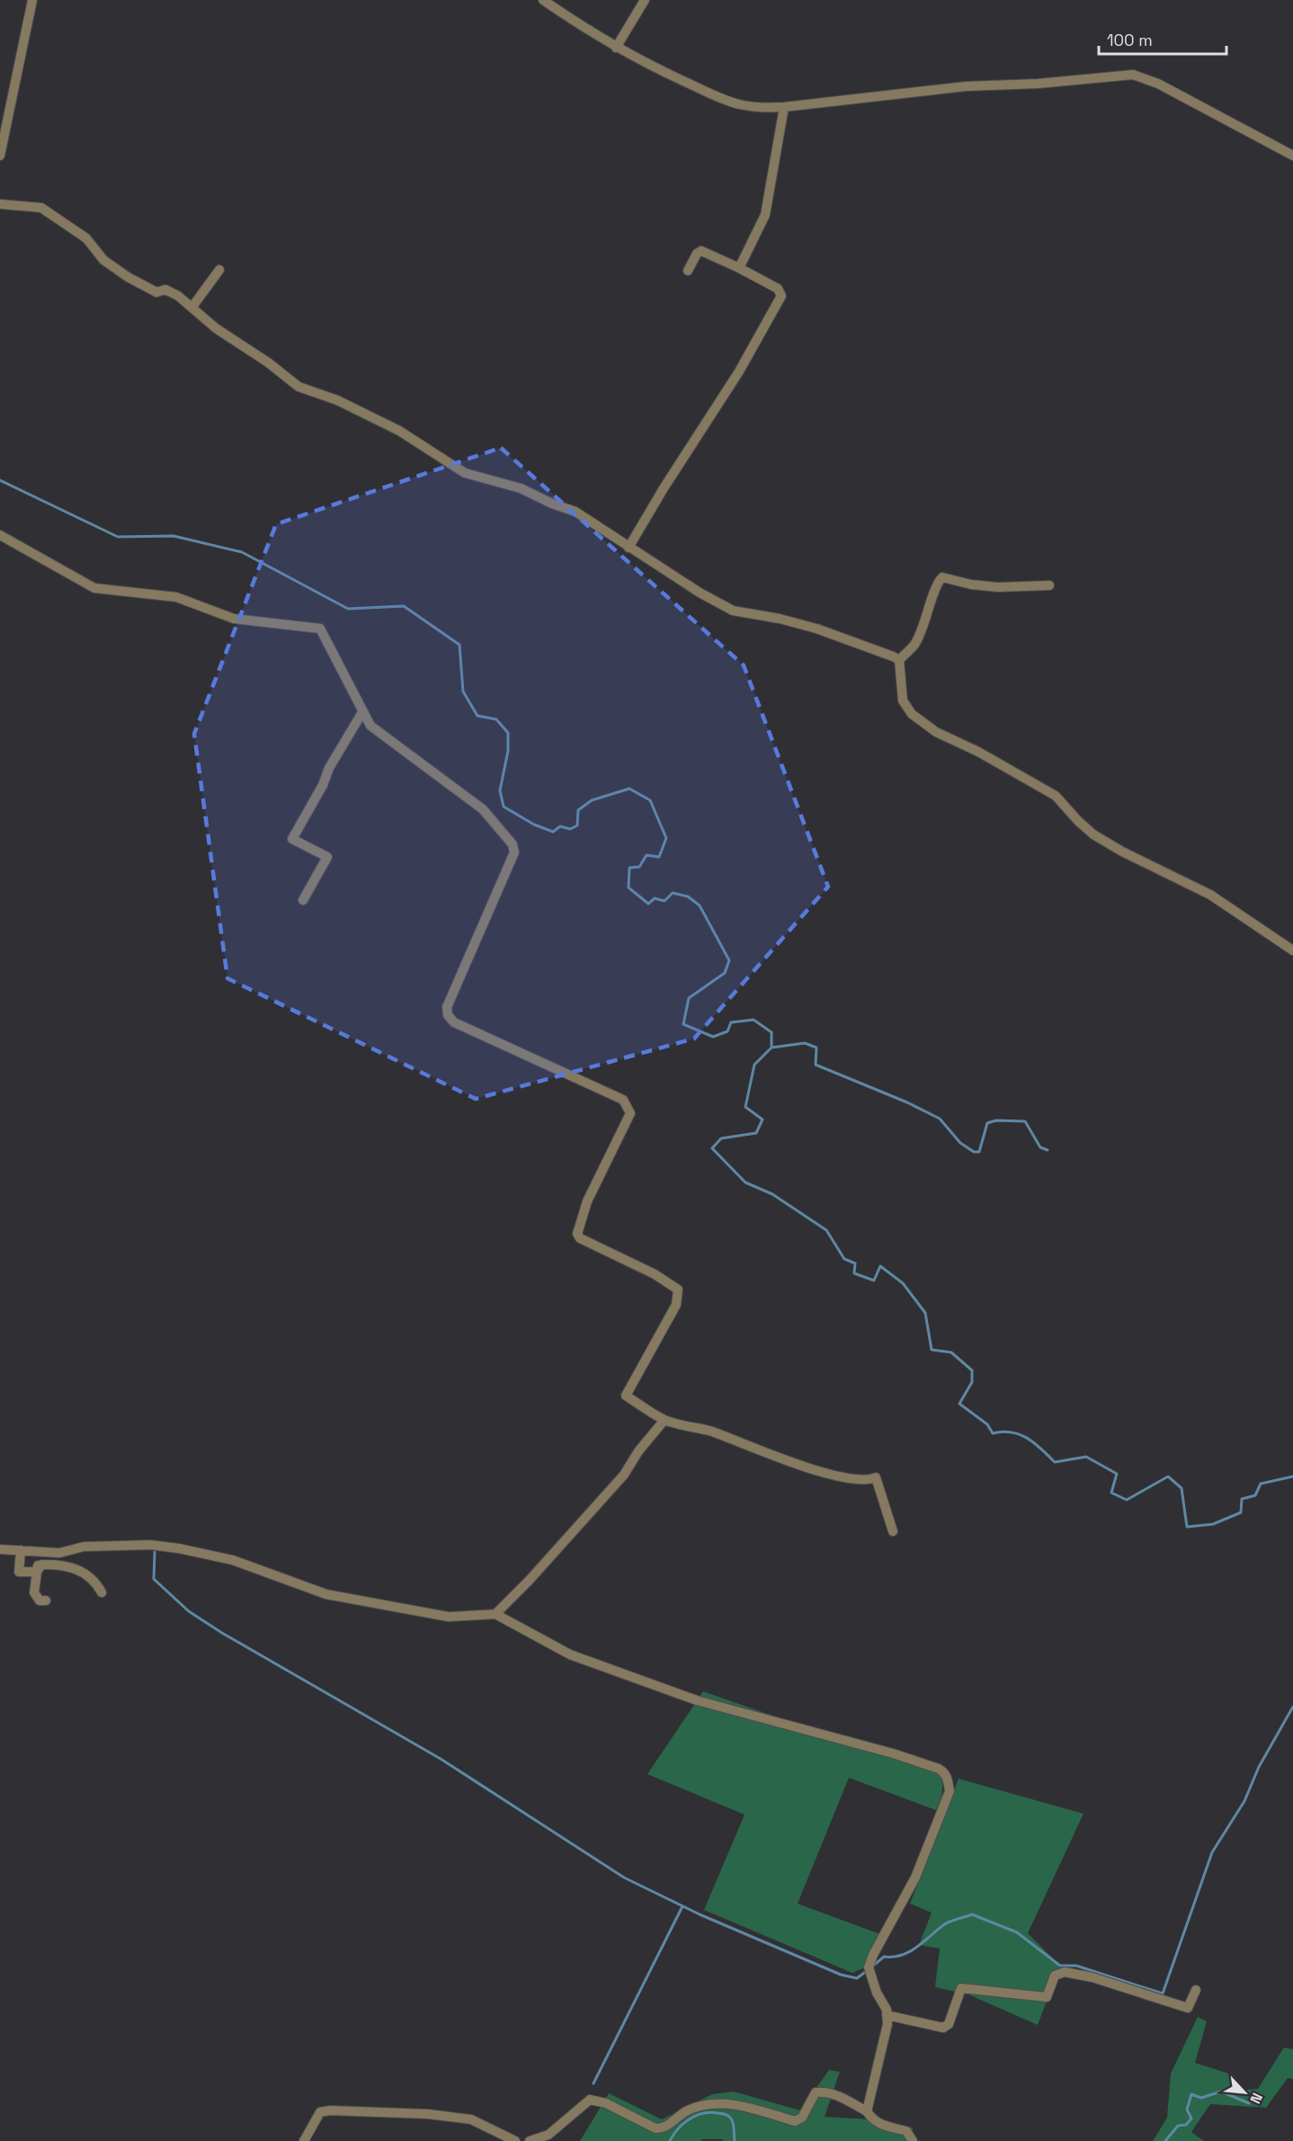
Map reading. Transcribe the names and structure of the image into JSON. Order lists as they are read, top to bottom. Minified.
{"scale_bar":"100 m","north":"bottom right"}
